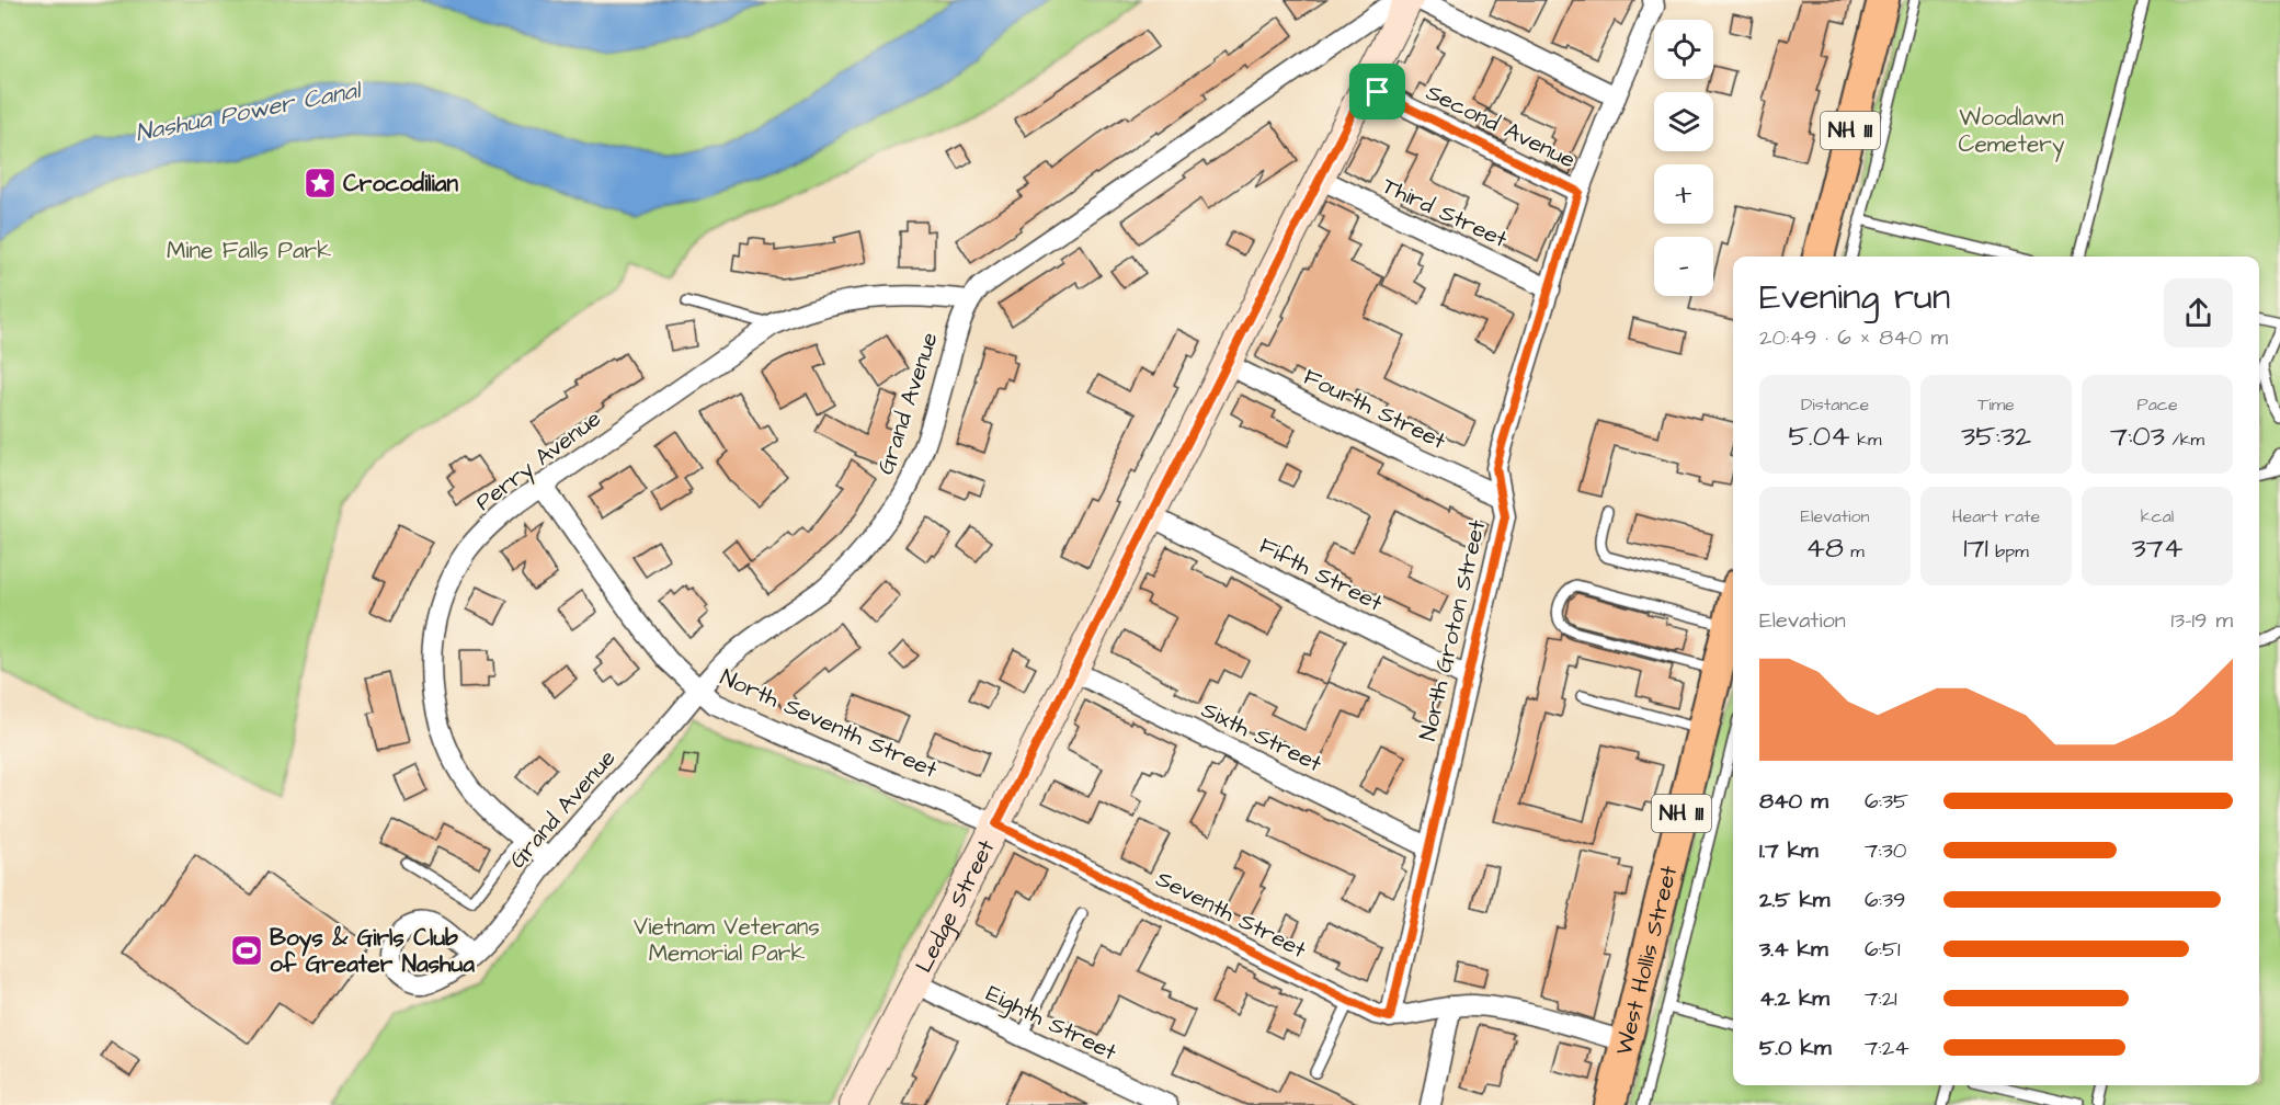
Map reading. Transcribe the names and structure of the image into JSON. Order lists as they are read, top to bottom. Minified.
{"streets":{"main road":["NH 111","West Hollis Street"],"street":["Second Avenue","Third Street","Grand Avenue","Fourth Street","Perry Avenue","Fifth Street","North Groton Street","North Seventh Street","Sixth Street","Ledge Street","Seventh Street","Eighth Street"]},"crossings":[["Second Avenue","North Groton Street"],["Second Avenue","Ledge Street"],["Third Street","North Groton Street"],["Third Street","Ledge Street"],["Grand Avenue","Perry Avenue"],["Grand Avenue","North Seventh Street"],["Fourth Street","North Groton Street"],["Fourth Street","Ledge Street"],["Perry Avenue","North Seventh Street"],["Fifth Street","North Groton Street"],["Fifth Street","Ledge Street"],["North Groton Street","Sixth Street"],["North Groton Street","Seventh Street"],["North Seventh Street","Ledge Street"],["North Seventh Street","Seventh Street"],["Sixth Street","Ledge Street"],["Ledge Street","Seventh Street"],["Ledge Street","Eighth Street"],["Seventh Street","West Hollis Street"]],"water":["Nashua Power Canal"],"parks":["Woodlawn Cemetery","Mine Falls Park","Vietnam Veterans Memorial Park"],"places":{"place":["Crocodilian"],"sports":["Boys & Girls Club of Greater Nashua"]},"page":{"map_buttons":["+","−"],"heading":["Evening run","20:49 · 6 × 840 m"],"stats":[["Distance","5.04 km"],["Time","35:32"],["Pace","7:03 /km"],["Elevation","48 m"],["Heart rate","171 bpm"],["kcal","374"]],"chart":["Elevation","13–19 m"],"list":[{"name":"840 m","note":"6:35"},{"name":"1.7 km","note":"7:30"},{"name":"2.5 km","note":"6:39"},{"name":"3.4 km","note":"6:51"},{"name":"4.2 km","note":"7:21"},{"name":"5.0 km","note":"7:24"}]}}
